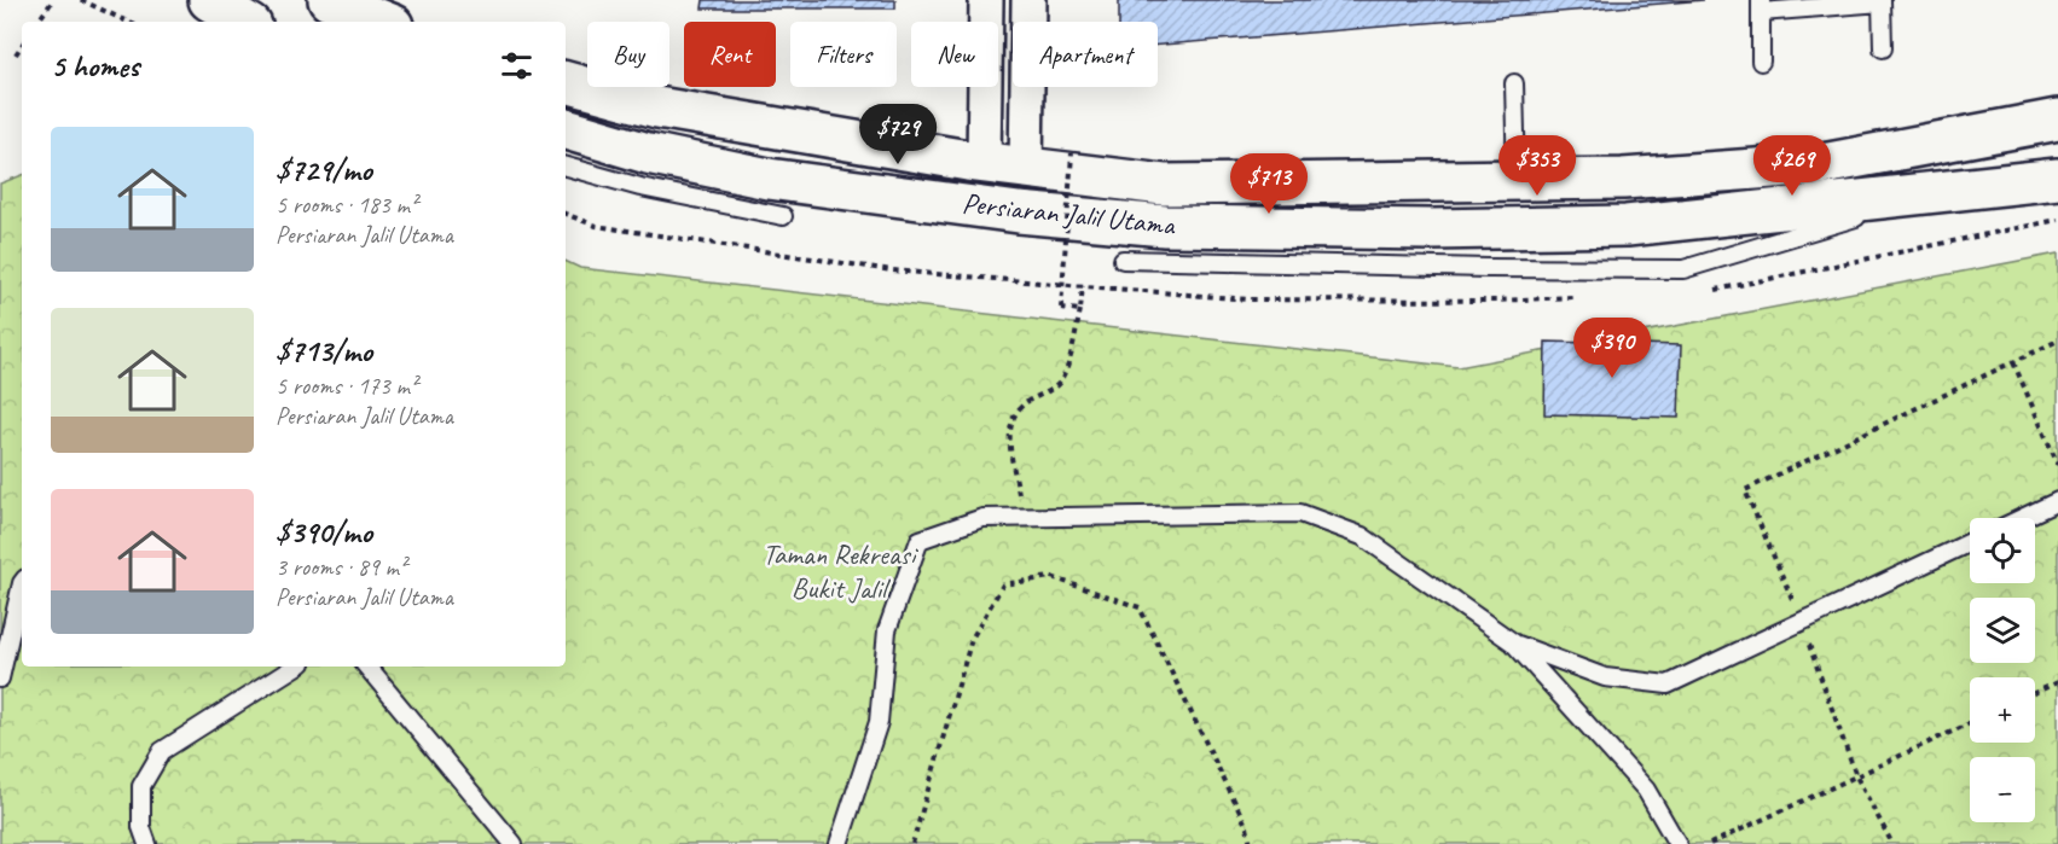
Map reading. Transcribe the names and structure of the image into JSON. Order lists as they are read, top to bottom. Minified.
{"streets":{"street":["Persiaran Jalil Utama"]},"parks":["Taman Rekreasi Bukit Jalil"],"page":{"chip":["Buy","Rent","Filters","New","Apartment"],"heading":"5 homes","price":["$729","$353","$269","$713","$390"],"list":[{"name":"$729/mo","note":"5 rooms · 183 m² · Persiaran Jalil Utama"},{"name":"$713/mo","note":"5 rooms · 173 m² · Persiaran Jalil Utama"},{"name":"$390/mo","note":"3 rooms · 89 m² · Persiaran Jalil Utama"}],"map_buttons":["+","−"]}}
